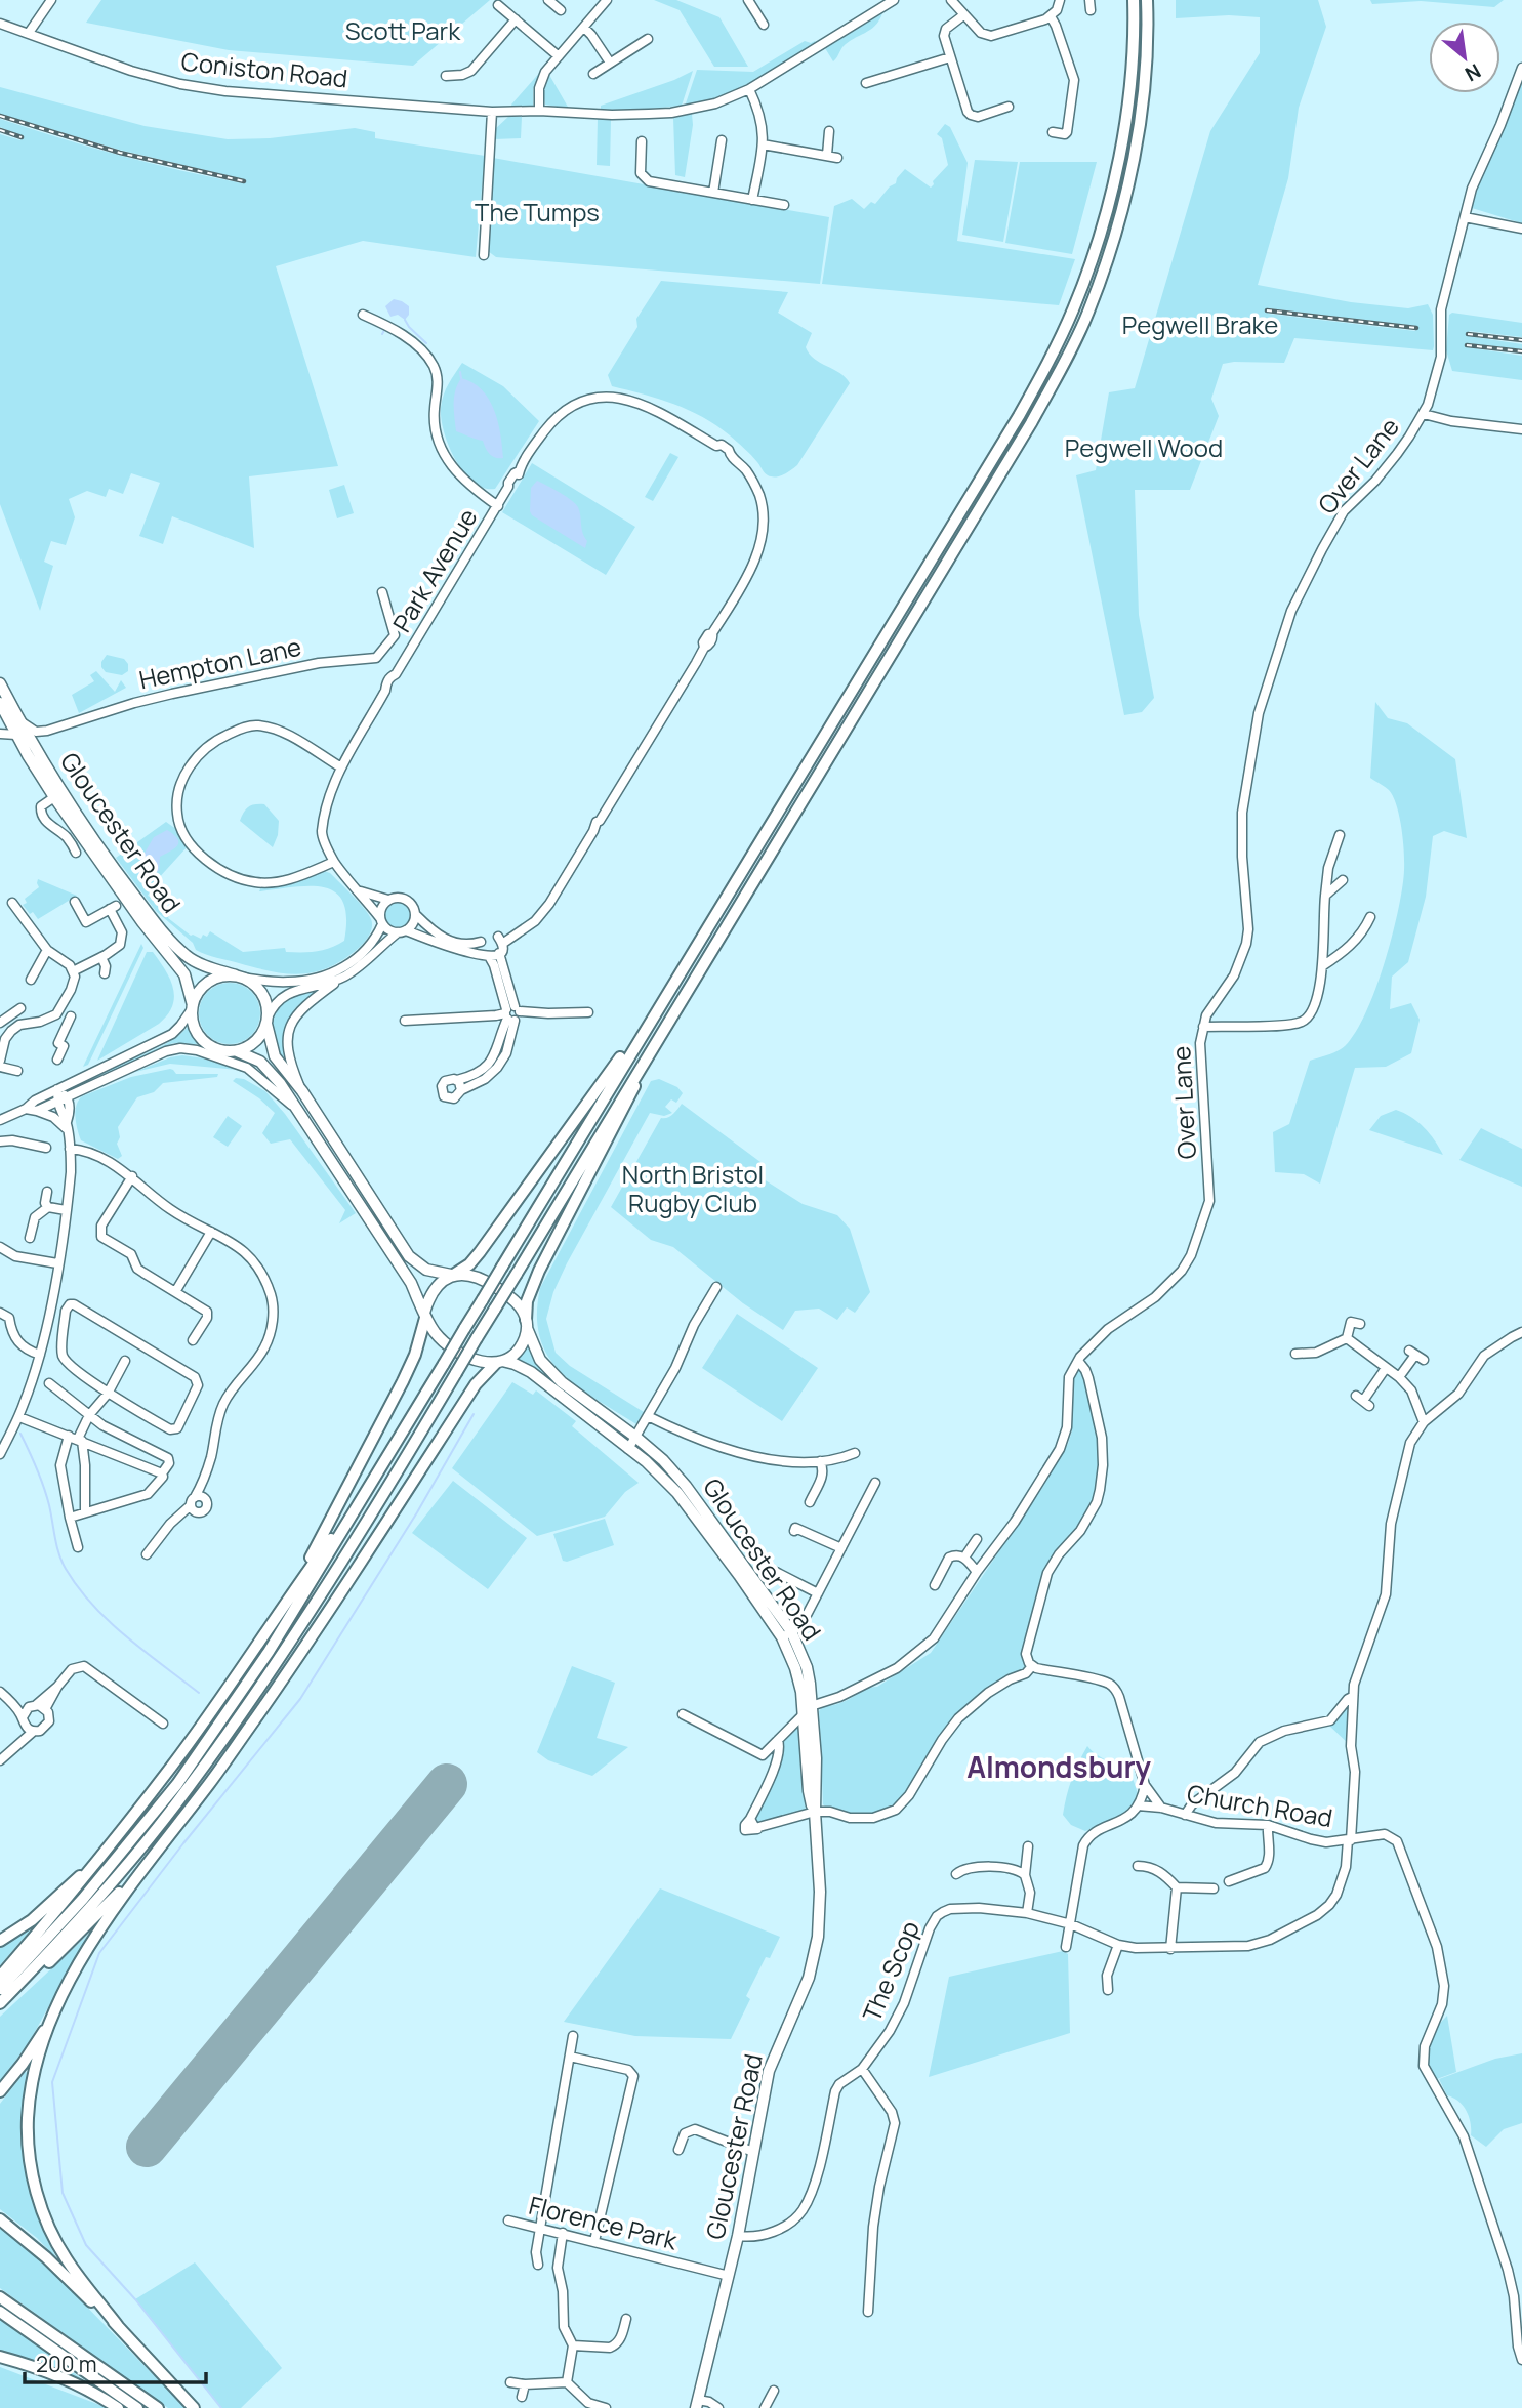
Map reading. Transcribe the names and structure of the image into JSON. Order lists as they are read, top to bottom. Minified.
{"streets":{"main road":["Gloucester Road"],"street":["Coniston Road","Over Lane","Park Avenue","Hempton Lane","Church Road","The Scop","Florence Park"]},"crossings":[["Over Lane","Gloucester Road"],["Gloucester Road","The Scop"],["Gloucester Road","Florence Park"],["Church Road","The Scop"]],"districts":["Almondsbury"],"parks":["Scott Park","The Tumps","Pegwell Brake","Pegwell Wood","North Bristol Rugby Club"],"scale_bar":"200 m","north":"bottom right"}
